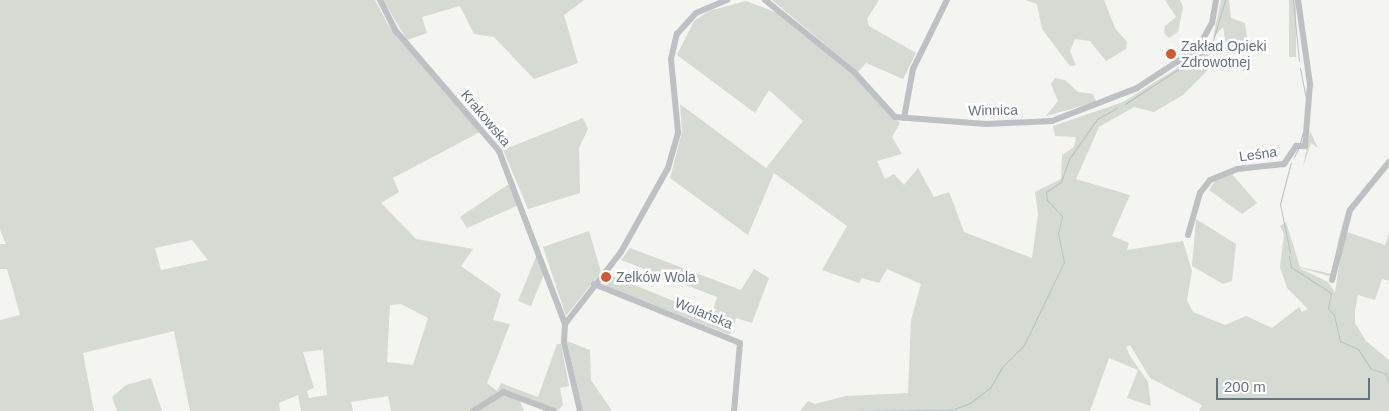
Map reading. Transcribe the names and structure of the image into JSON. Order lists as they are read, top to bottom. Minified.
{"streets":{"street":["Winnica","Krakowska","Leśna","Wolańska"]},"places":["Zakład Opieki Zdrowotnej","Zelków Wola"],"scale_bar":"200 m"}
